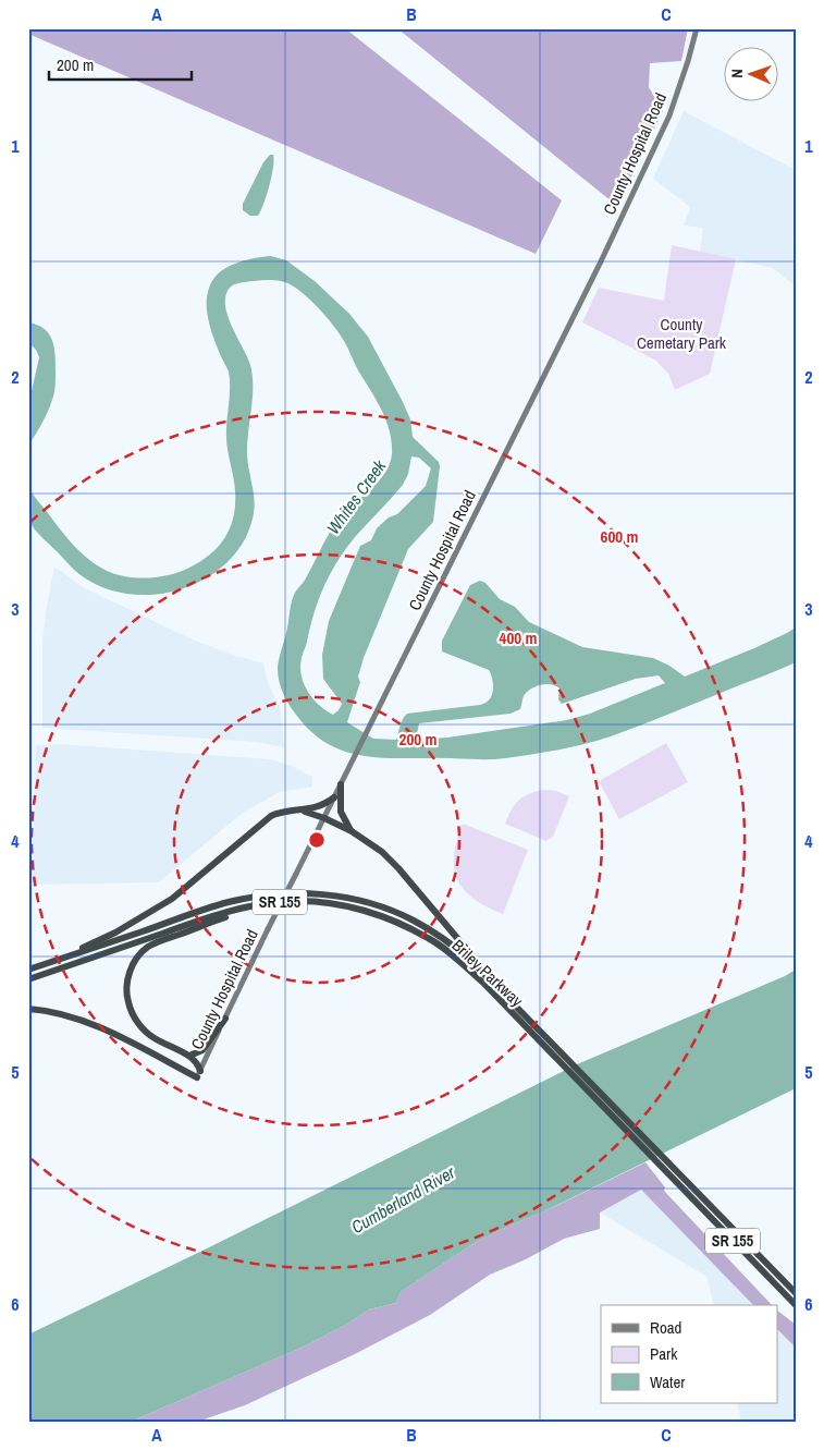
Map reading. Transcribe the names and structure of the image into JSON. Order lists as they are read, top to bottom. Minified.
{"streets":{"highway":["SR 155","Briley Parkway"],"main road":["County Hospital Road"]},"water":["Whites Creek","Cumberland River"],"parks":["County Cemetary Park"],"legend":["Road","Park","Water"],"scale_bar":"200 m","north":"left","grid":{"columns":["A","B","C"],"rows":["1","2","3","4","5","6"]},"rings":["600 m","400 m","200 m"]}
